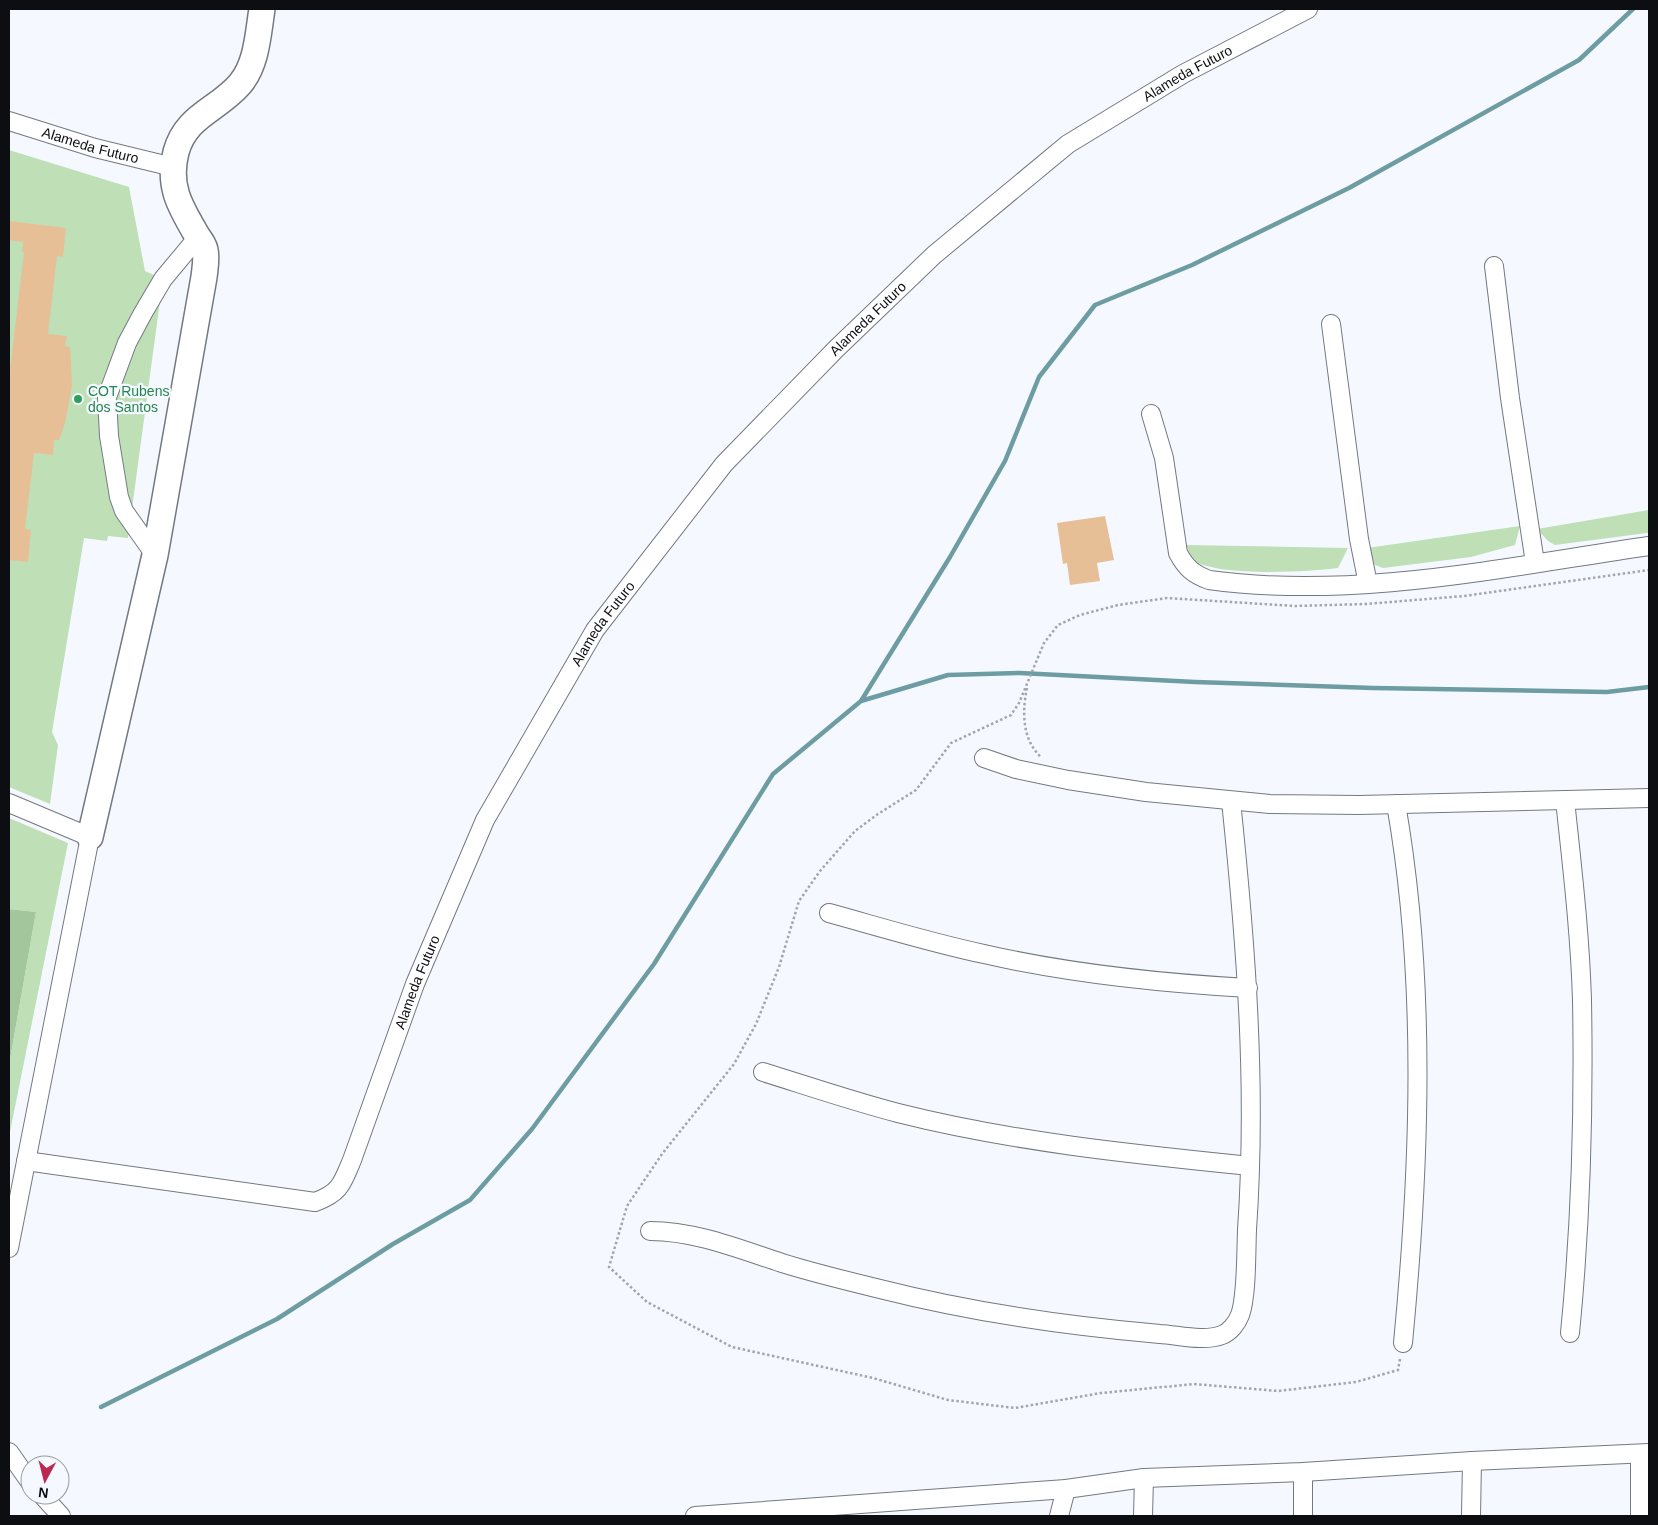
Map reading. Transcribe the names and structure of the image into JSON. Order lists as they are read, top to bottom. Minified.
{"streets":{"street":["Alameda Futuro"]},"places":["COT Rubens dos Santos"],"north":"bottom"}
